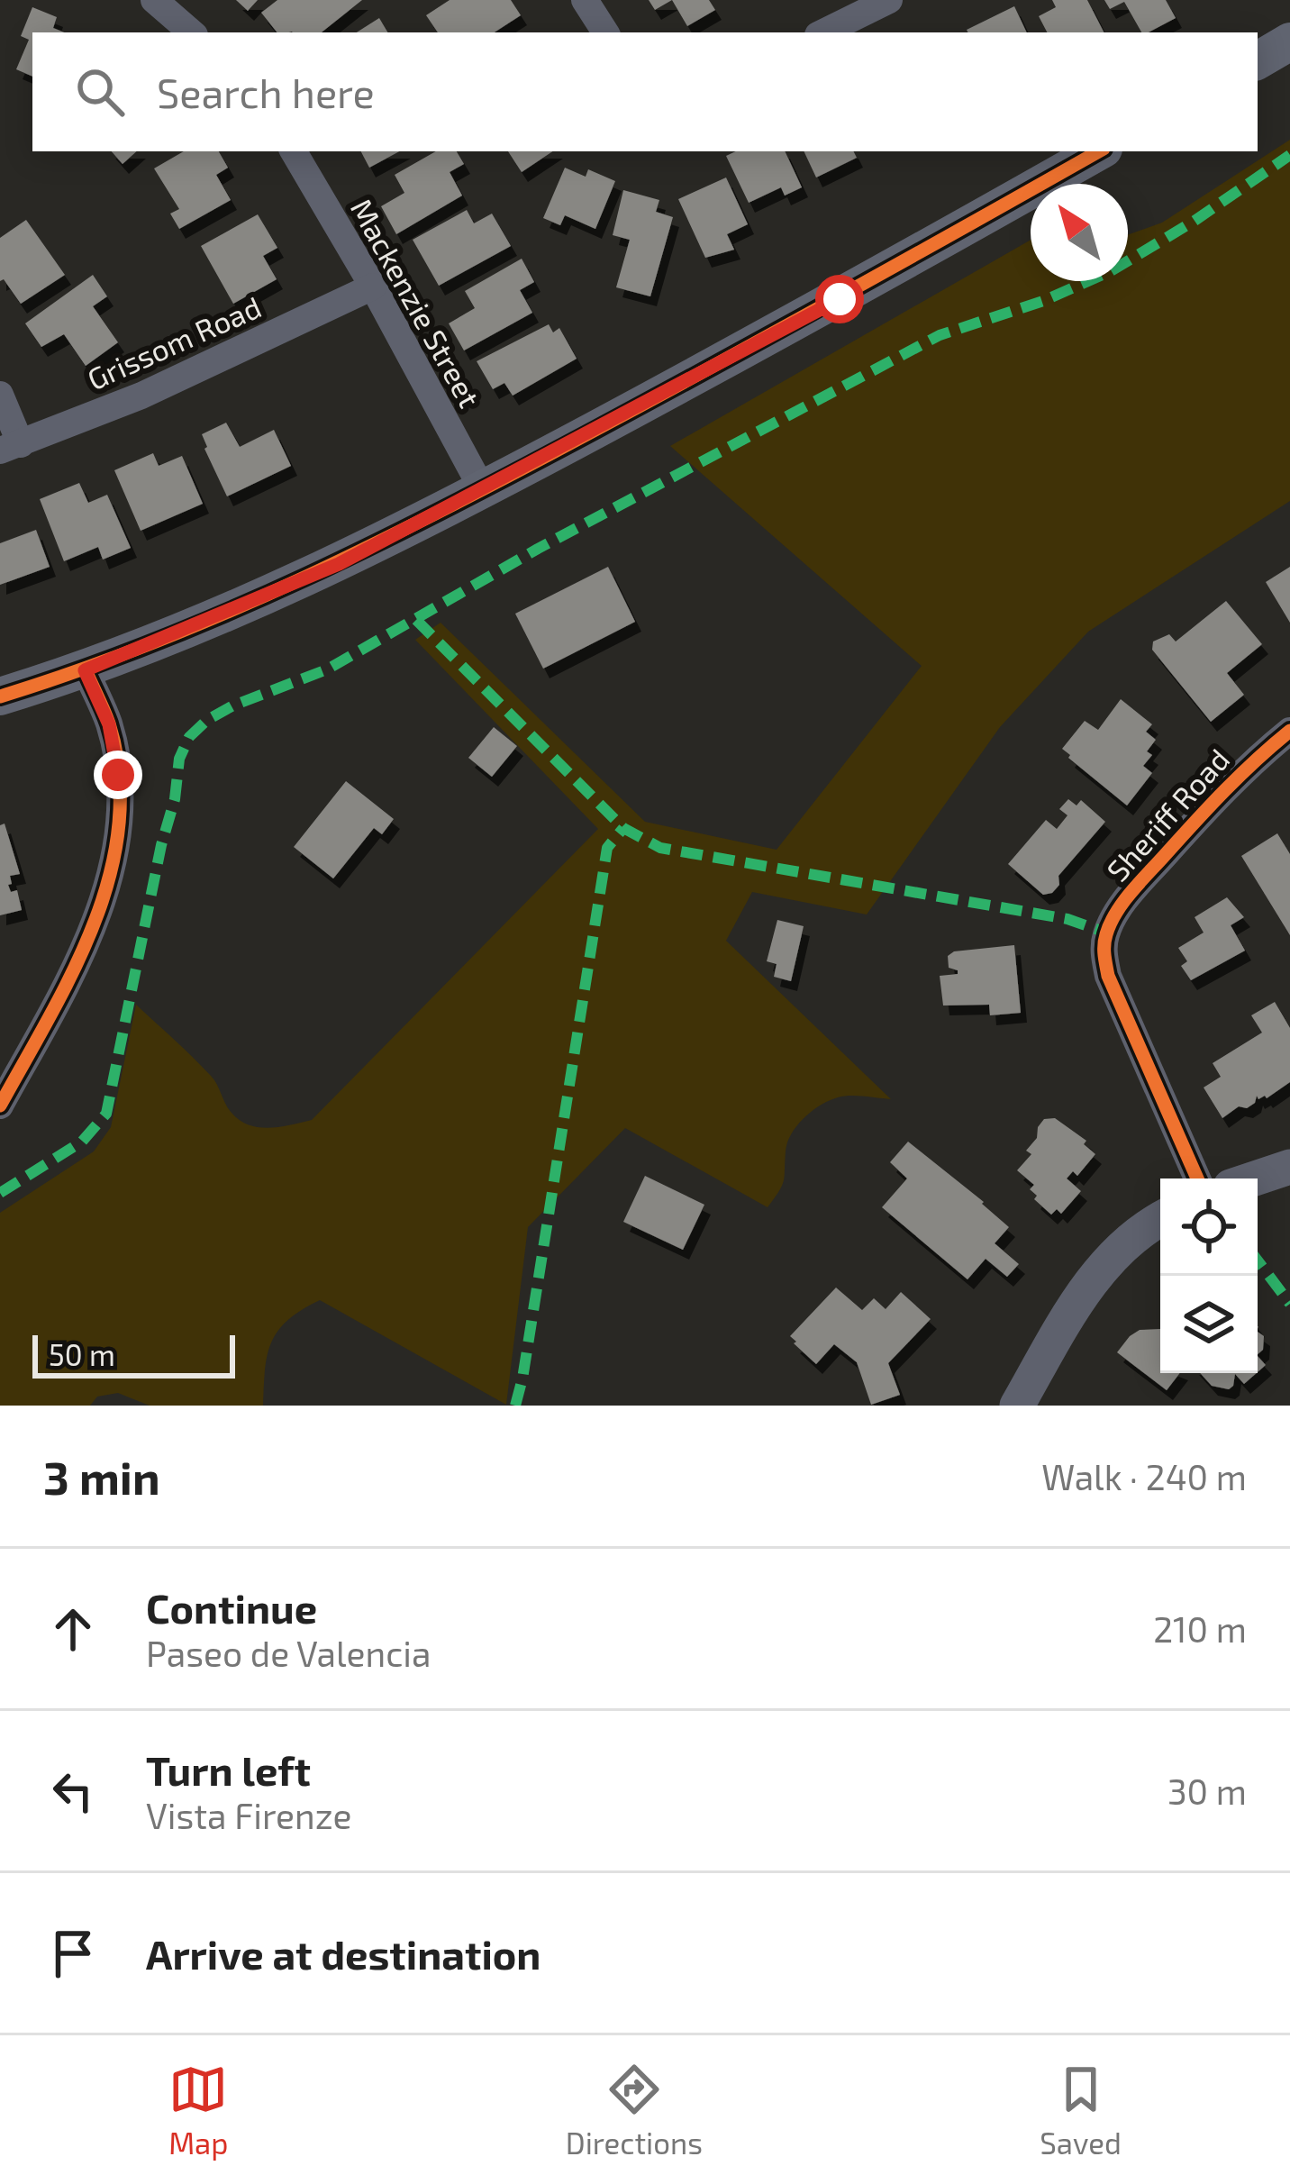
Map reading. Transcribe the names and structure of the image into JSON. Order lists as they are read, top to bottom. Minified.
{"streets":{"street":["Mackenzie Street","Grissom Road","Sheriff Road"]},"crossings":[["Mackenzie Street","Grissom Road"]],"scale_bar":"50 m","north":"top left","page":{"search":"Search here","scale":"50 m","heading":["3 min","Walk · 240 m"],"list":[["Continue","Paseo de Valencia","210 m"],["Turn left","Vista Firenze","30 m"],"Arrive at destination"],"nav":["Map","Directions","Saved"]}}
